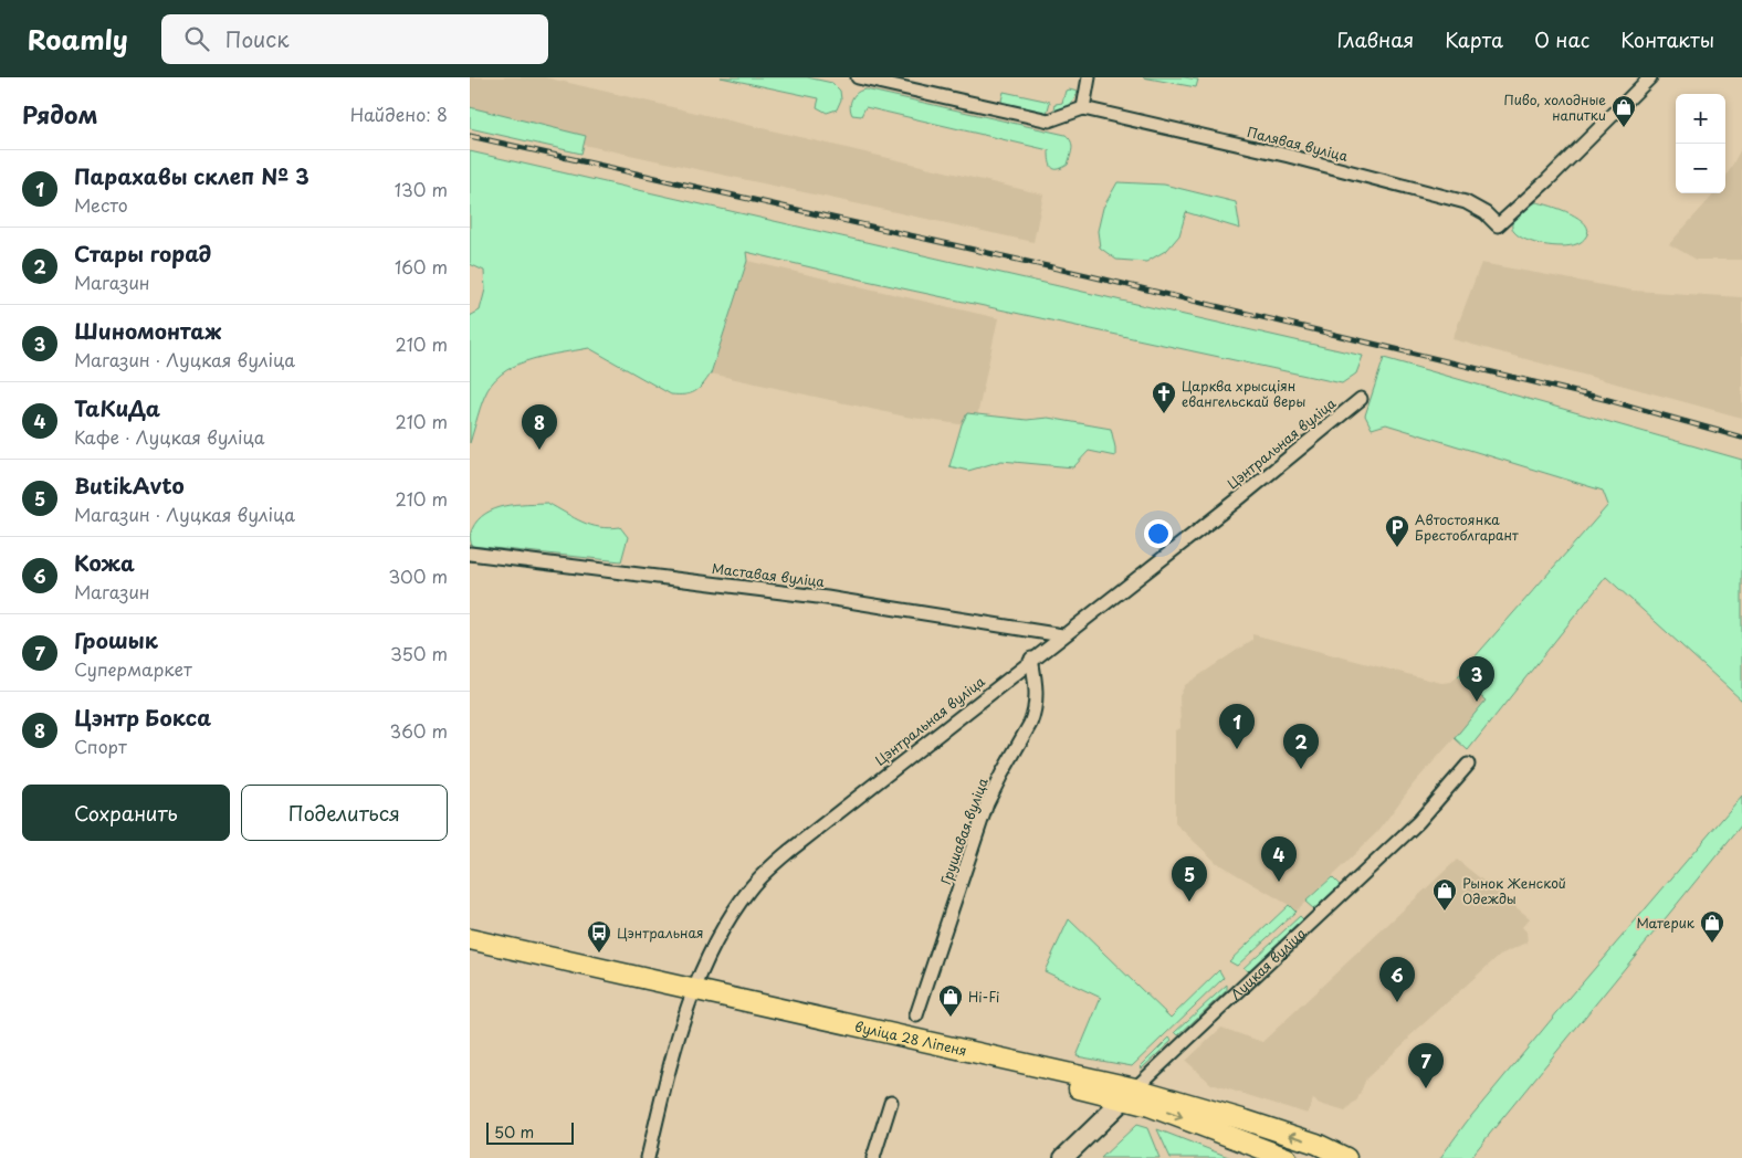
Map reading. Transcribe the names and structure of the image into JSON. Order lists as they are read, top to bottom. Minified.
{"streets":{"main road":["Луцкая вуліца","вуліца 28 Ліпеня"],"street":["Палявая вуліца","Цэнтральная вуліца","Маставая вуліца","Грушавая вуліца"]},"crossings":[["Цэнтральная вуліца","Маставая вуліца"],["Цэнтральная вуліца","Грушавая вуліца"],["Цэнтральная вуліца","вуліца 28 Ліпеня"],["Луцкая вуліца","вуліца 28 Ліпеня"]],"places":{"shop":["Пиво, холодные напитки","Рынок Женской Одежды","Материк","Hi-Fi"],"church":["Царква хрысціян евангельскай веры"],"parking":["Автостоянка Брестоблгарант"],"bus stop":["Цэнтральная"]},"scale_bar":"50 m","page":{"header":"Roamly","search":"Поиск","nav":["Главная","Карта","О нас","Контакты"],"heading":["Рядом","Найдено: 8"],"map_buttons":["+","−"],"list":[{"mark":"1","name":"Парахавы склеп № 3","note":"Место","value":"130 m"},{"mark":"2","name":"Стары горад","note":"Магазин","value":"160 m"},{"mark":"3","name":"Шиномонтаж","note":"Магазин · Луцкая вуліца","value":"210 m"},{"mark":"4","name":"ТаКиДа","note":"Кафе · Луцкая вуліца","value":"210 m"},{"mark":"5","name":"ButikAvto","note":"Магазин · Луцкая вуліца","value":"210 m"},{"mark":"6","name":"Кожа","note":"Магазин","value":"300 m"},{"mark":"7","name":"Грошык","note":"Супермаркет","value":"350 m"},{"mark":"8","name":"Цэнтр Бокса","note":"Спорт","value":"360 m"}],"pins":["8","3","1","2","4","5","6","7"],"buttons":["Сохранить","Поделиться"],"scale":"50 m"}}
